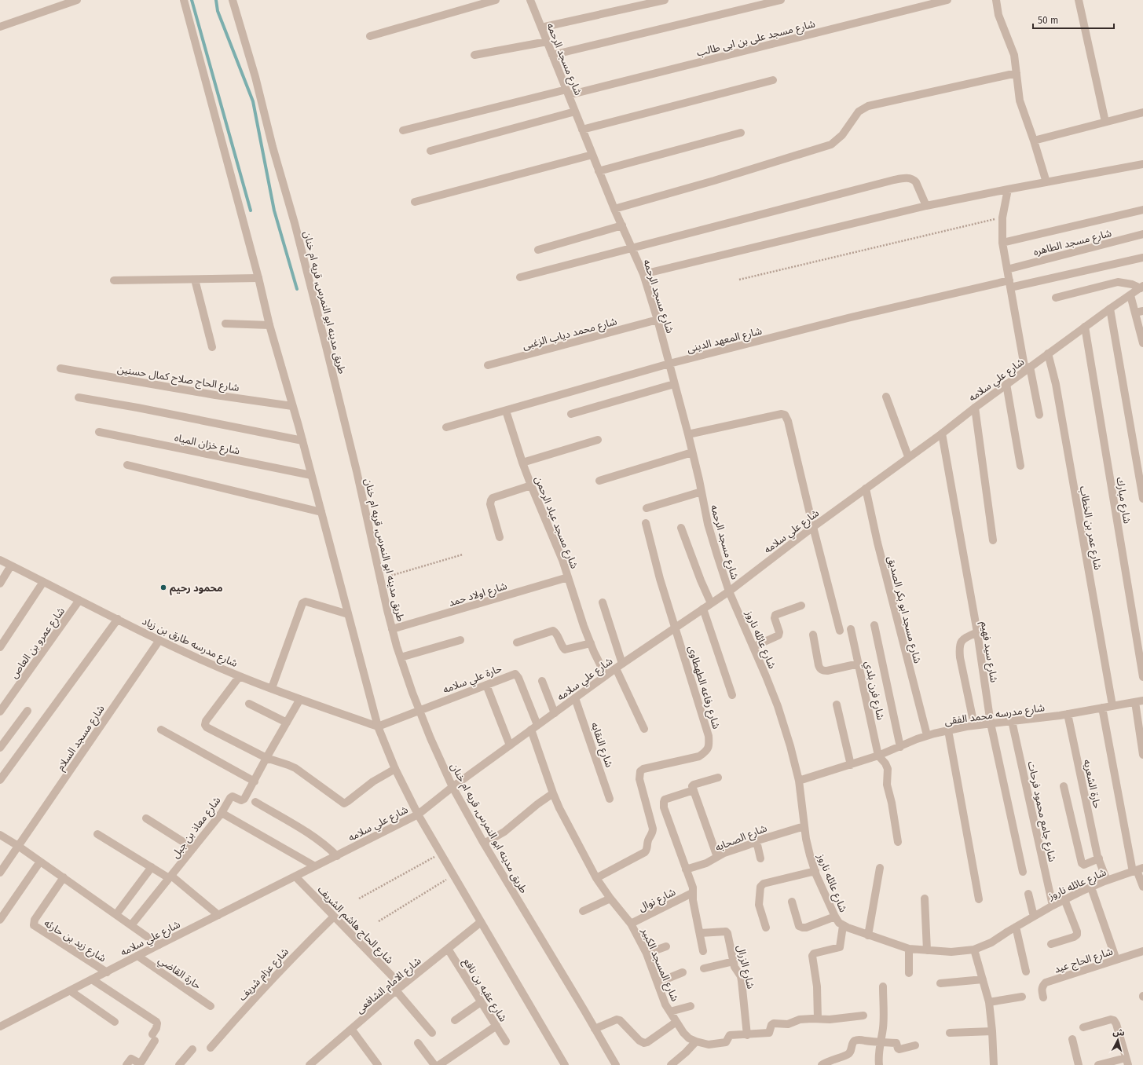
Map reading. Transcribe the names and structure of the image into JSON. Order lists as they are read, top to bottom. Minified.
{"streets":{"street":["شارع مسجد على بن ابى طالب","شارع مسجد الرحمه","شارع مسجد الطاهره","طريق مدينه ابو النمرس, قريه ام خنان","شارع محمد دياب الزغبى","شارع المعهد الدينى","شارع الحاج صلاح كمال حسنين","شارع علي سلامه","شارع خزان المياه","شارع مبارك","شارع مسجد عباد الرحمن","شارع عمر بن الخطاب","شارع اولاد حمد","شارع مسجد ابو بكر الصديق","شارع عائله ناروز","شارع مدرسه طارق بن زياد","شارع عمرو بن العاص","شارع سيد فهيم","حارة علي سلامه","شارع رفاعه الطهطاوى","شارع فرن بلدي","شارع مدرسه محمد الفقى","شارع مسجد السلام","شارع النقابه","حارة الشعريه","شارع جامع محمود فرحات","شارع معاذ بن جبل","شارع الصحابه","شارع نوال","شارع الحاج هاشم الشريف","شارع زيد بن حارثه","شارع الحاج عيد","شارع المسجد الكبير","شارع الزرال","حارة القاضي","شارع عزام شريف","شارع الامام الشافعى","شارع عقبه بن نافع"]},"crossings":[["شارع مسجد على بن ابى طالب","شارع مسجد الرحمه"],["شارع مسجد الرحمه","شارع محمد دياب الزغبى"],["شارع مسجد الرحمه","شارع المعهد الدينى"],["شارع مسجد الرحمه","شارع علي سلامه"],["شارع مسجد الرحمه","شارع عائله ناروز"],["طريق مدينه ابو النمرس, قريه ام خنان","شارع علي سلامه"],["طريق مدينه ابو النمرس, قريه ام خنان","شارع اولاد حمد"],["طريق مدينه ابو النمرس, قريه ام خنان","حارة علي سلامه"],["شارع المعهد الدينى","شارع مسجد عباد الرحمن"],["شارع علي سلامه","شارع مبارك"],["شارع علي سلامه","شارع مسجد عباد الرحمن"],["شارع علي سلامه","شارع عمر بن الخطاب"],["شارع علي سلامه","شارع مسجد ابو بكر الصديق"],["شارع علي سلامه","شارع عائله ناروز"],["شارع علي سلامه","شارع سيد فهيم"],["شارع علي سلامه","حارة علي سلامه"],["شارع علي سلامه","شارع رفاعه الطهطاوى"],["شارع علي سلامه","شارع النقابه"],["شارع علي سلامه","شارع الحاج هاشم الشريف"],["شارع علي سلامه","شارع زيد بن حارثه"],["شارع علي سلامه","شارع المسجد الكبير"],["شارع علي سلامه","حارة القاضي"],["شارع مسجد عباد الرحمن","شارع اولاد حمد"],["شارع عمر بن الخطاب","شارع مدرسه محمد الفقى"],["شارع مسجد ابو بكر الصديق","شارع مدرسه محمد الفقى"],["شارع عائله ناروز","شارع مدرسه محمد الفقى"],["شارع عائله ناروز","حارة الشعريه"],["شارع عائله ناروز","شارع جامع محمود فرحات"],["شارع عائله ناروز","شارع الصحابه"],["شارع مدرسه طارق بن زياد","شارع عمرو بن العاص"],["شارع مدرسه طارق بن زياد","حارة علي سلامه"],["شارع مدرسه طارق بن زياد","شارع مسجد السلام"],["شارع مدرسه طارق بن زياد","شارع معاذ بن جبل"],["شارع سيد فهيم","شارع مدرسه محمد الفقى"],["حارة علي سلامه","شارع المسجد الكبير"],["شارع رفاعه الطهطاوى","شارع المسجد الكبير"],["شارع فرن بلدي","شارع مدرسه محمد الفقى"],["شارع مدرسه محمد الفقى","حارة الشعريه"],["شارع مدرسه محمد الفقى","شارع جامع محمود فرحات"],["شارع نوال","شارع المسجد الكبير"],["شارع الحاج هاشم الشريف","شارع عزام شريف"],["شارع الحاج هاشم الشريف","شارع الامام الشافعى"],["شارع المسجد الكبير","شارع الزرال"],["شارع الامام الشافعى","شارع عقبه بن نافع"]],"places":["محمود رحيم"],"scale_bar":"50 m","north":"top"}
